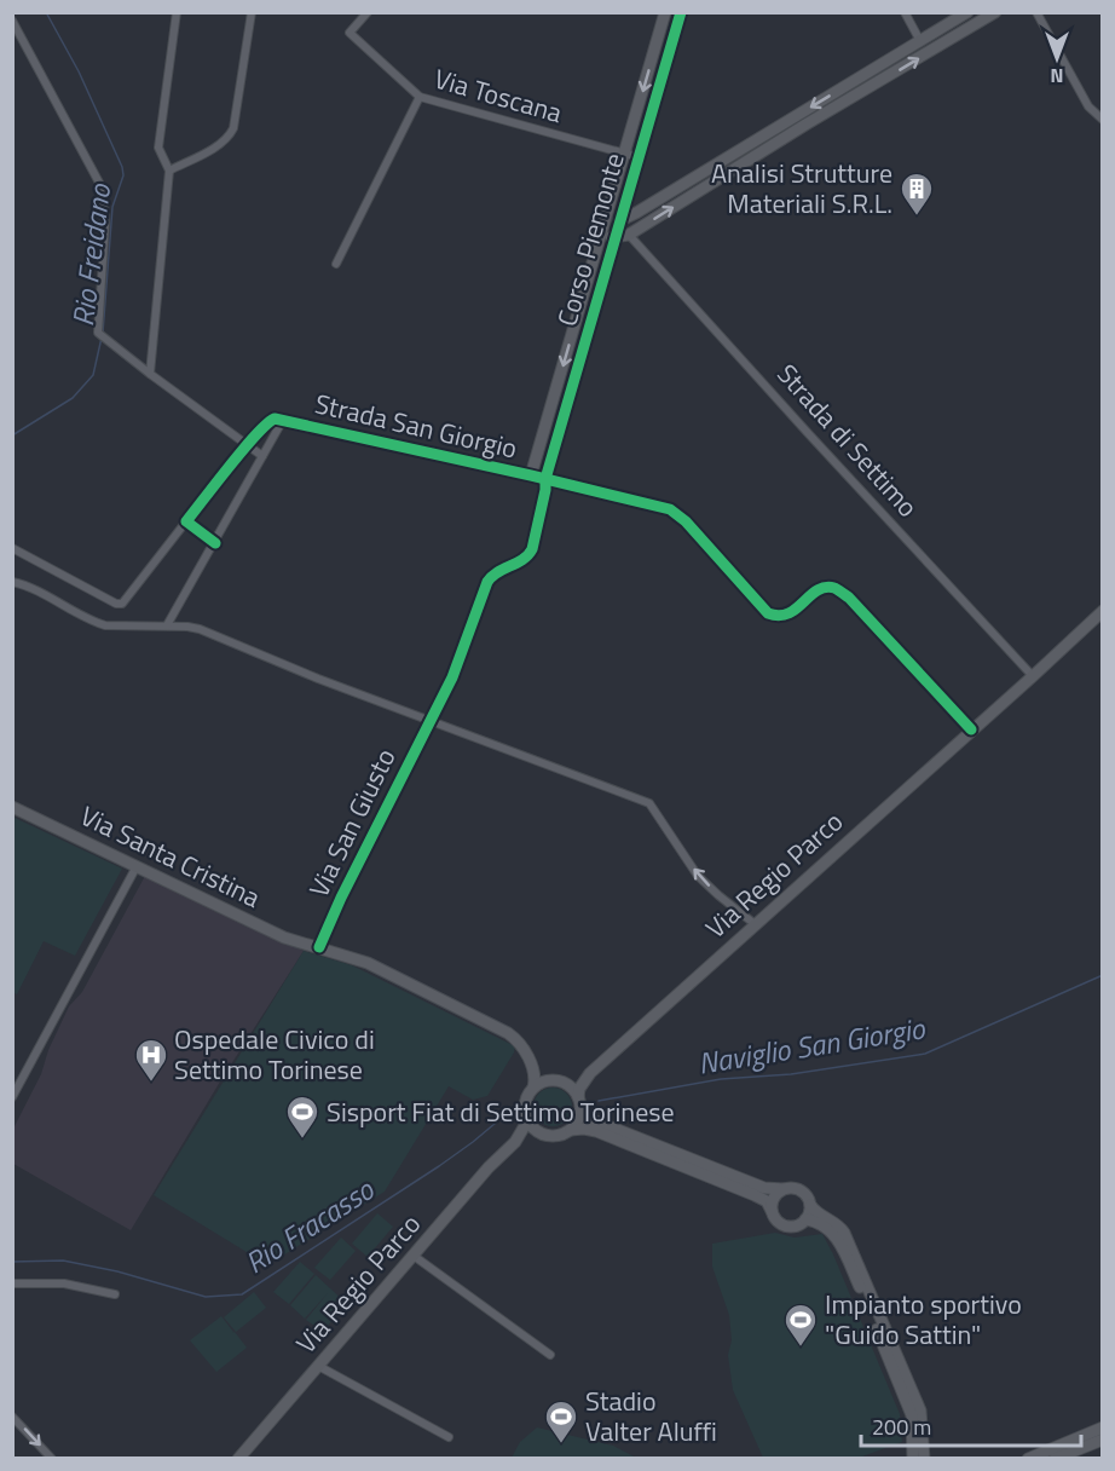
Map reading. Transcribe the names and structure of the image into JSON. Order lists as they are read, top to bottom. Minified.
{"streets":{"street":["Via Toscana","Corso Piemonte","Strada San Giorgio","Strada di Settimo","Via San Giusto","Via Santa Cristina","Via Regio Parco"]},"crossings":[["Via Toscana","Corso Piemonte"],["Corso Piemonte","Strada San Giorgio"],["Corso Piemonte","Via San Giusto"],["Strada San Giorgio","Via San Giusto"],["Strada San Giorgio","Via Regio Parco"],["Via San Giusto","Via Santa Cristina"],["Via Santa Cristina","Via Regio Parco"]],"water":["Rio Freidano","Naviglio San Giorgio","Rio Fracasso"],"places":{"building":["Analisi Strutture Materiali S.R.L."],"hospital":["Ospedale Civico di Settimo Torinese"],"sports":["Sisport Fiat di Settimo Torinese","Impianto sportivo \"Guido Sattin\"","Stadio Valter Aluffi"]},"scale_bar":"200 m","north":"bottom"}
